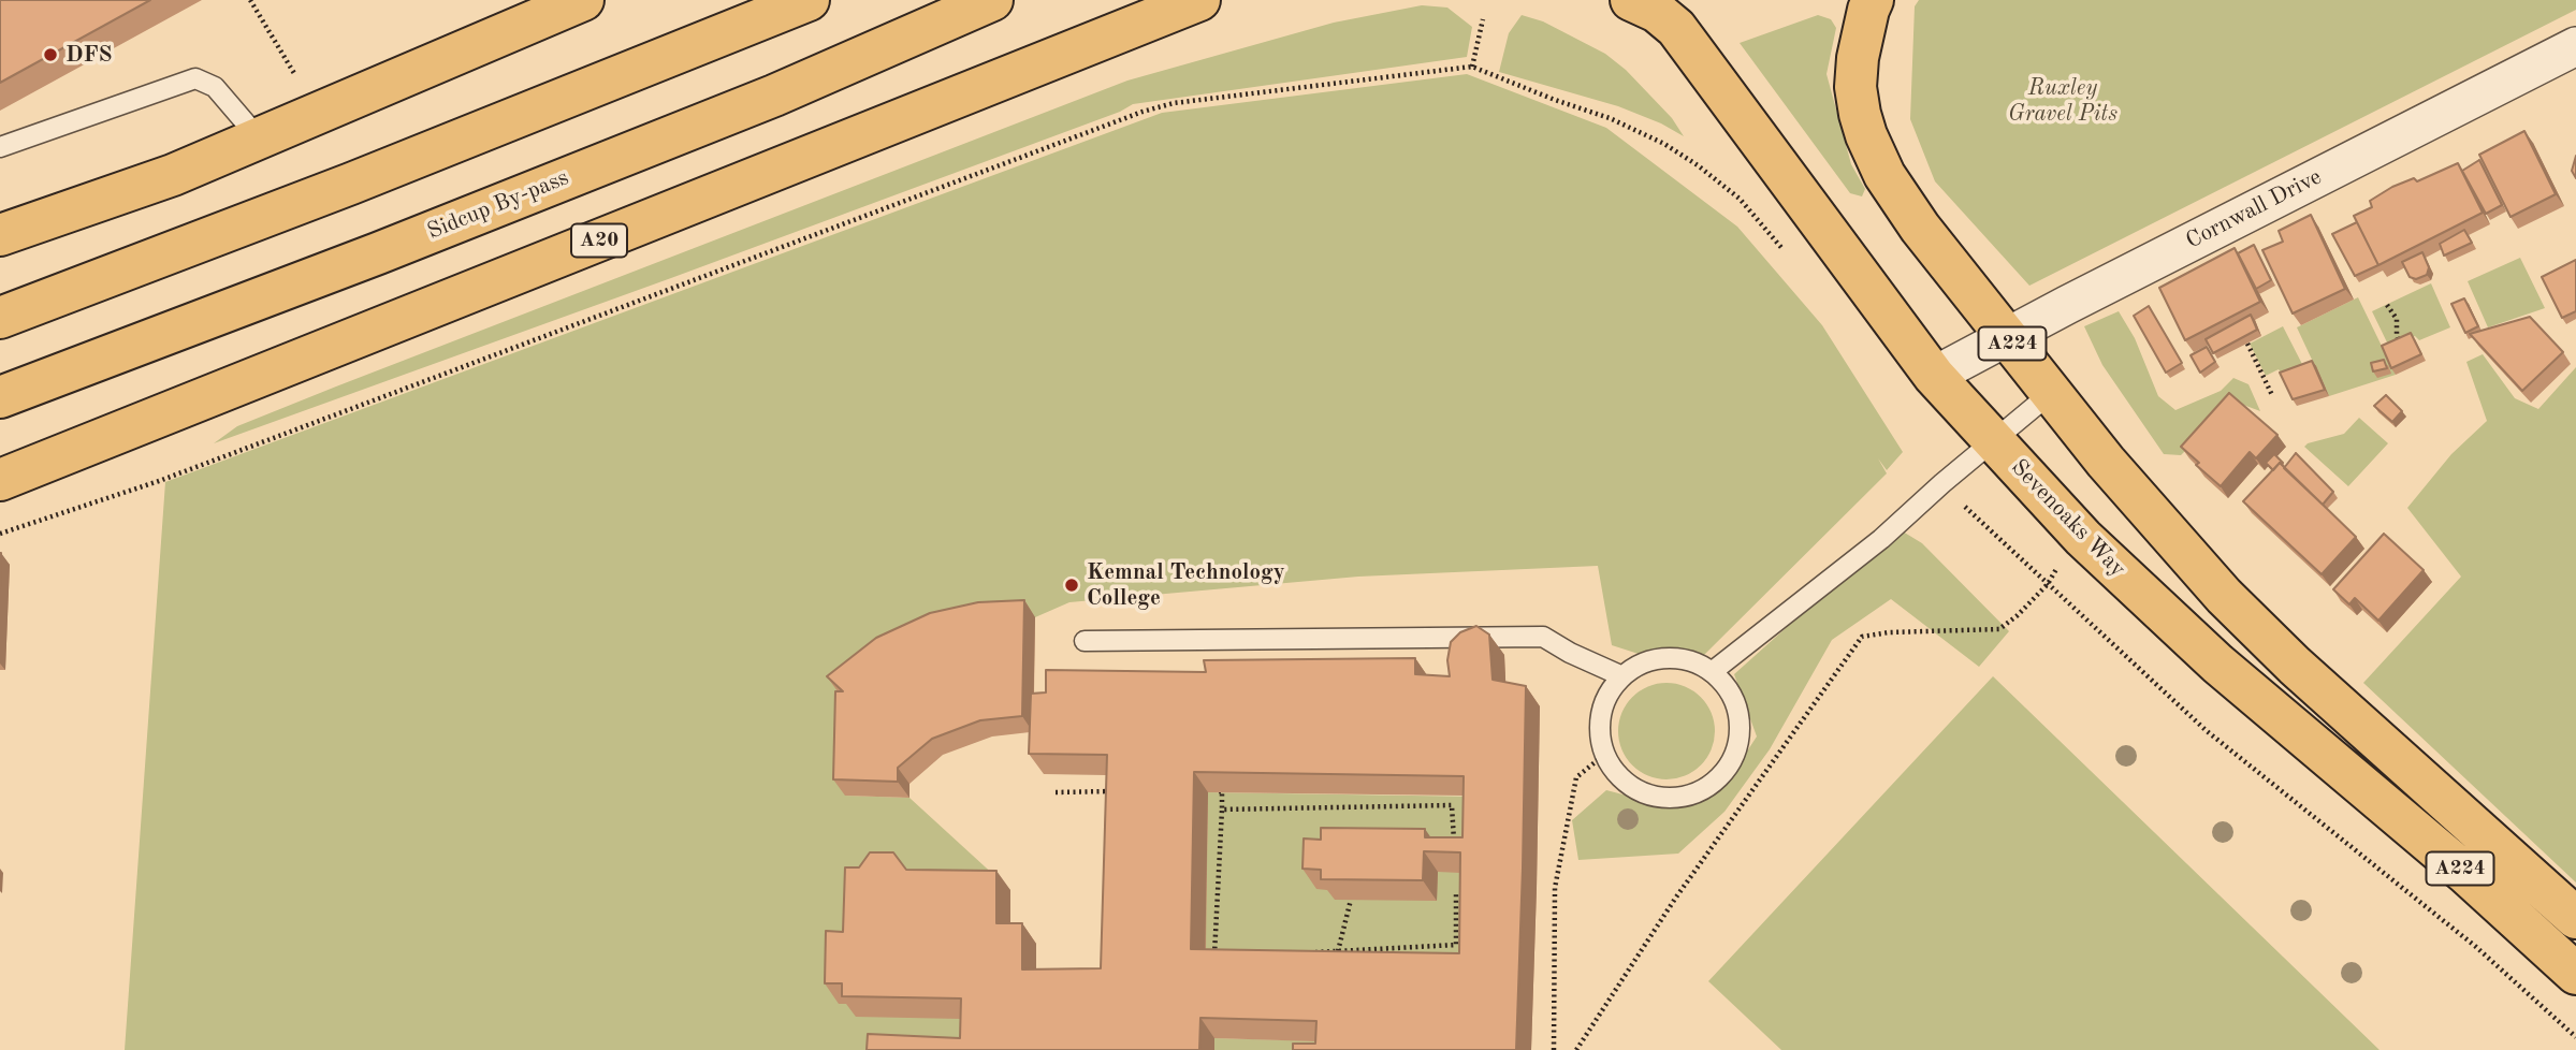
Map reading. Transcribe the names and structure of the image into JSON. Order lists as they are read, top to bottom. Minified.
{"streets":{"main road":["Sidcup By-pass","A20","A224","Sevenoaks Way"],"street":["Cornwall Drive"]},"crossings":[["Cornwall Drive","A224"],["Cornwall Drive","Sevenoaks Way"]],"parks":["Ruxley Gravel Pits"],"places":["DFS","Kemnal Technology College"]}
